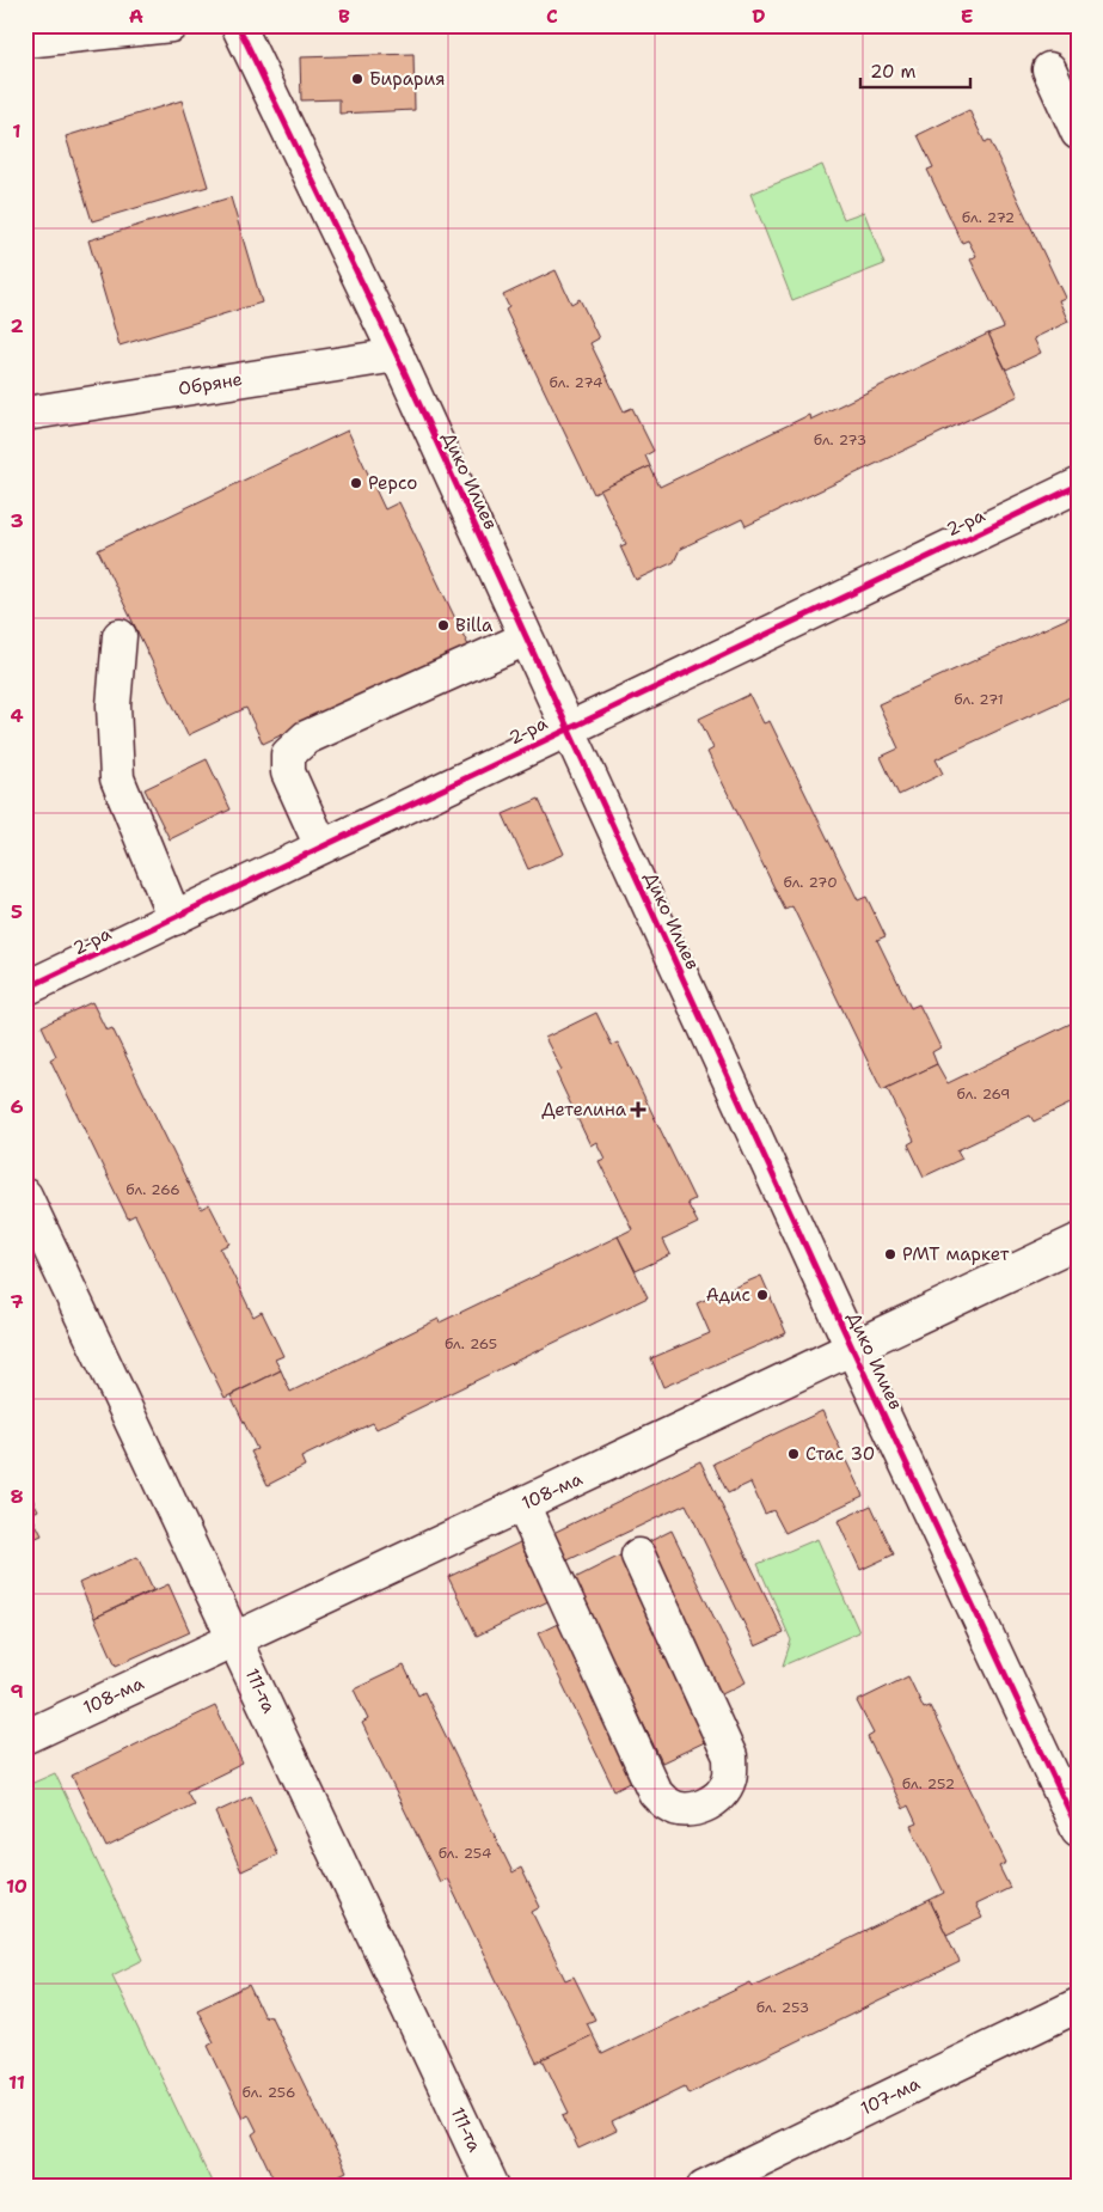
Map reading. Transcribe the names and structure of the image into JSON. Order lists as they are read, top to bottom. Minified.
{"streets":{"street":["Обряне","Дико Илиев","2-ра","108-ма","111-та","107-ма"]},"crossings":[["Обряне","Дико Илиев"],["Дико Илиев","2-ра"],["Дико Илиев","108-ма"],["108-ма","111-та"]],"places":{"other":["Бирария","Pepco","Billa","РМТ маркет","Адис","Стас 30"],"health":["Детелина"]},"house_numbers":["бл. 272","бл. 274","бл. 273","бл. 271","бл. 270","бл. 269","бл. 266","бл. 265","бл. 252","бл. 254","бл. 253","бл. 256"],"scale_bar":"20 m","grid":{"columns":["A","B","C","D","E"],"rows":["1","2","3","4","5","6","7","8","9","10","11"]}}
